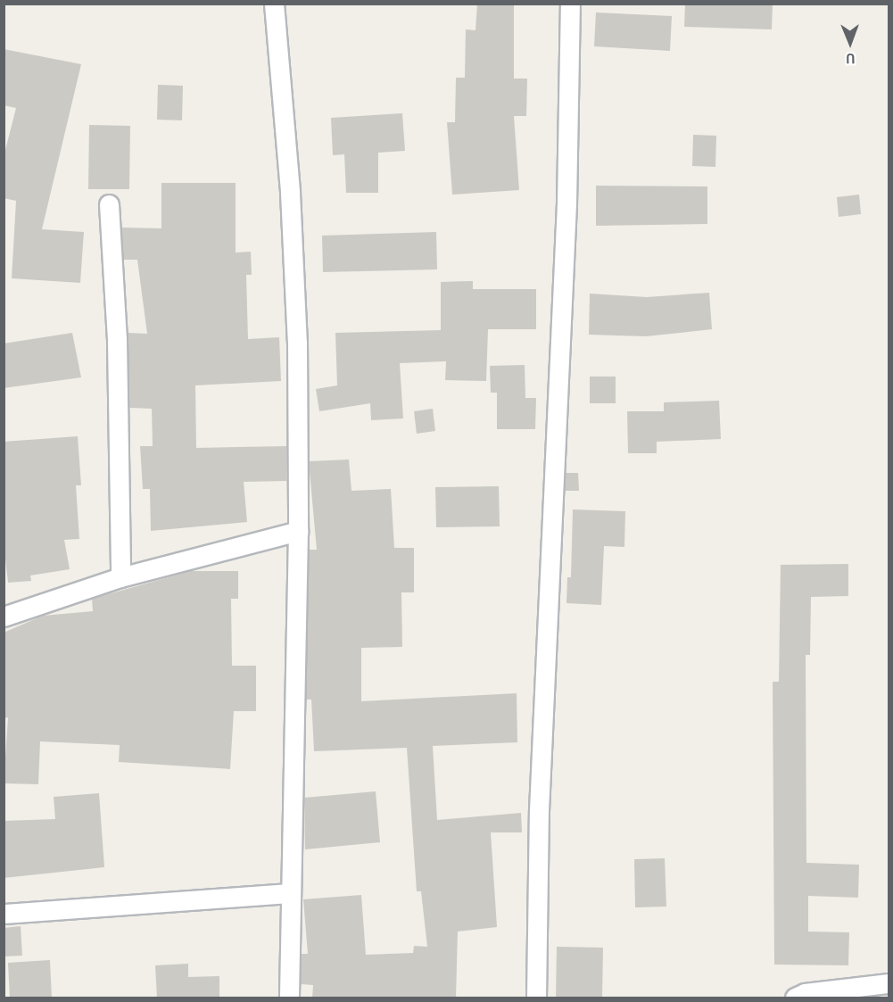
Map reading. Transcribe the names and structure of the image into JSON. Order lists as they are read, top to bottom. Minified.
{"north":"bottom"}
